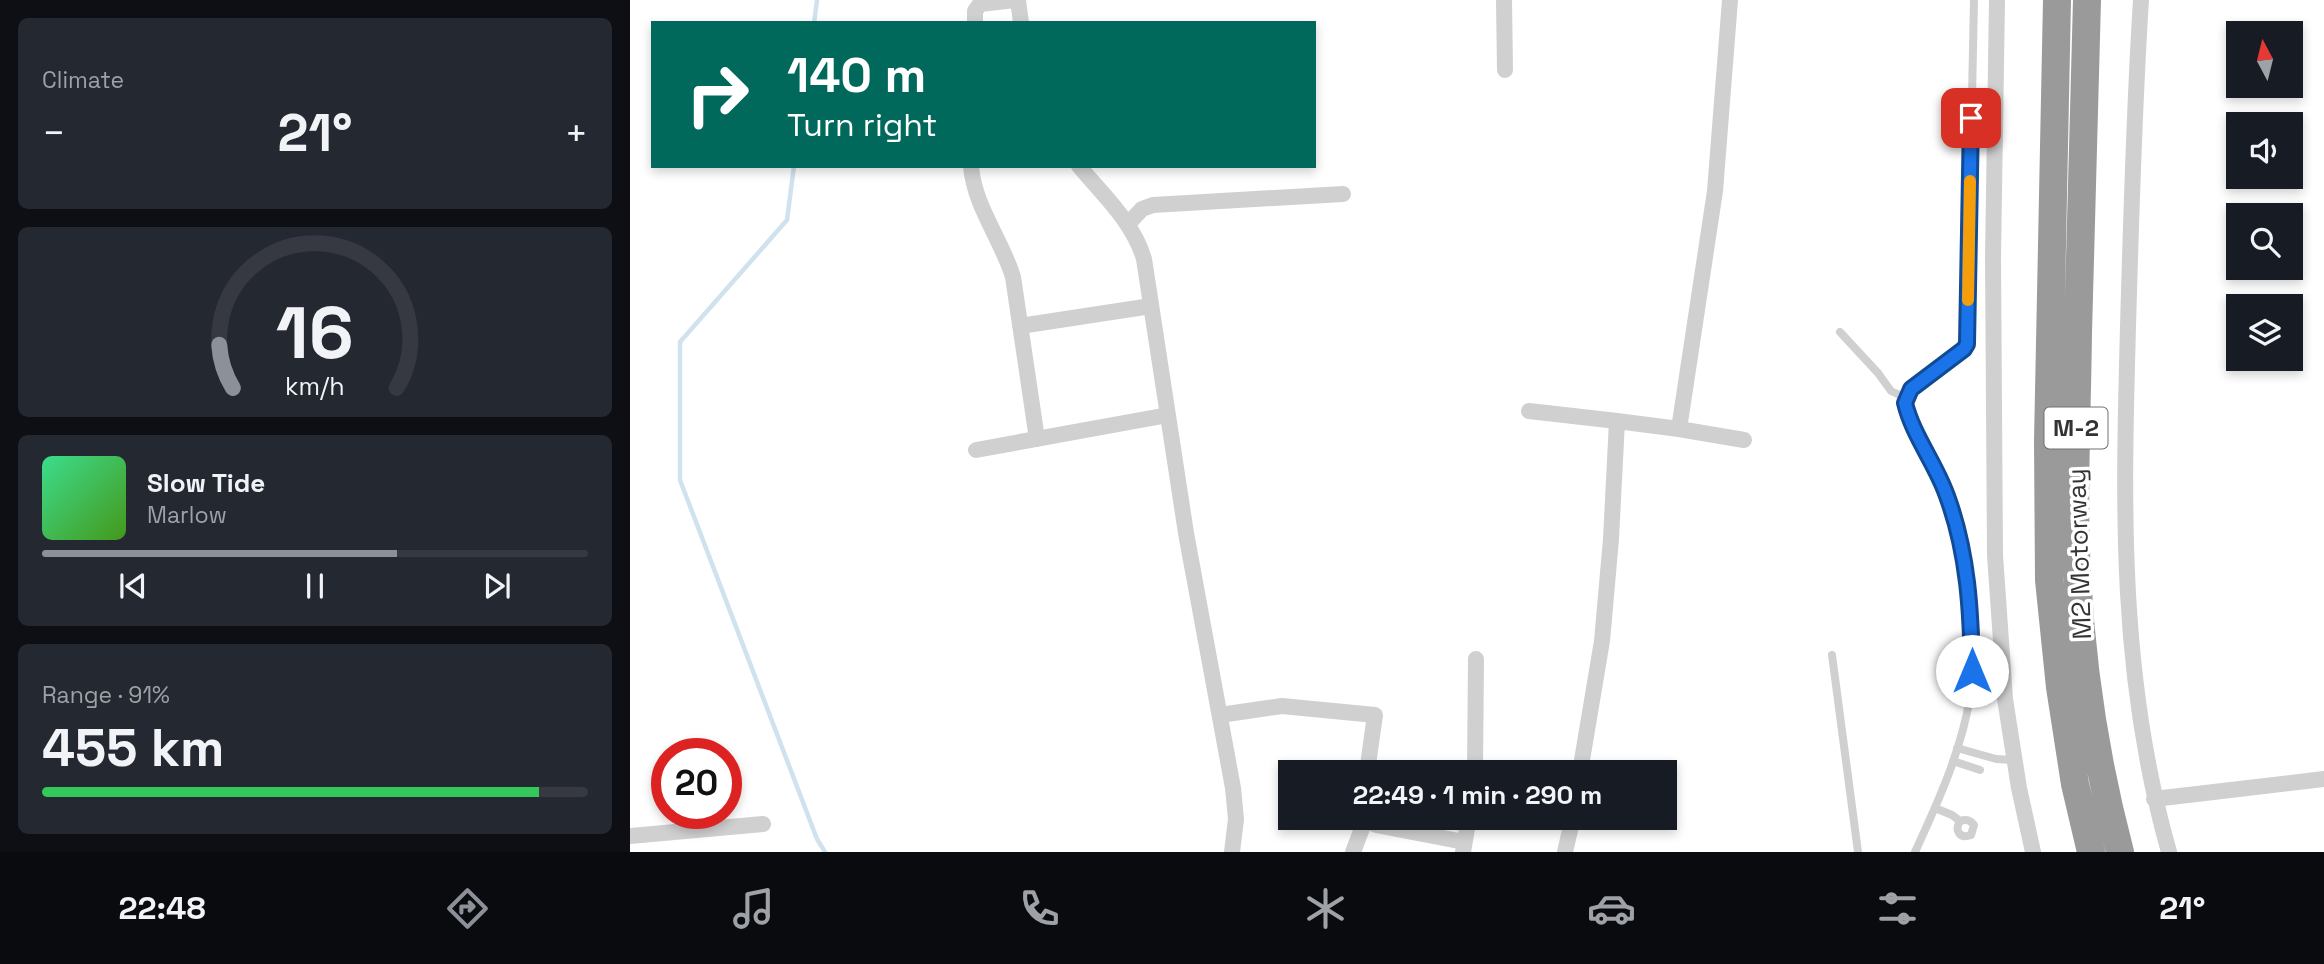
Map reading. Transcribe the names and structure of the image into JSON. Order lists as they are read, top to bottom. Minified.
{"streets":{"highway":["M-2","M2 Motorway"]},"north":"top","page":{"tile":["Climate",["Range · 91%","455 km"]],"turn":["140 m","Turn right"],"heat":["−","21°","+"],"song":["Slow Tide","Marlow"],"limit":"20","trip":"22:49 · 1 min · 290 m","tabs":["22:48","21°"],"gauge":["16","km/h"]}}
